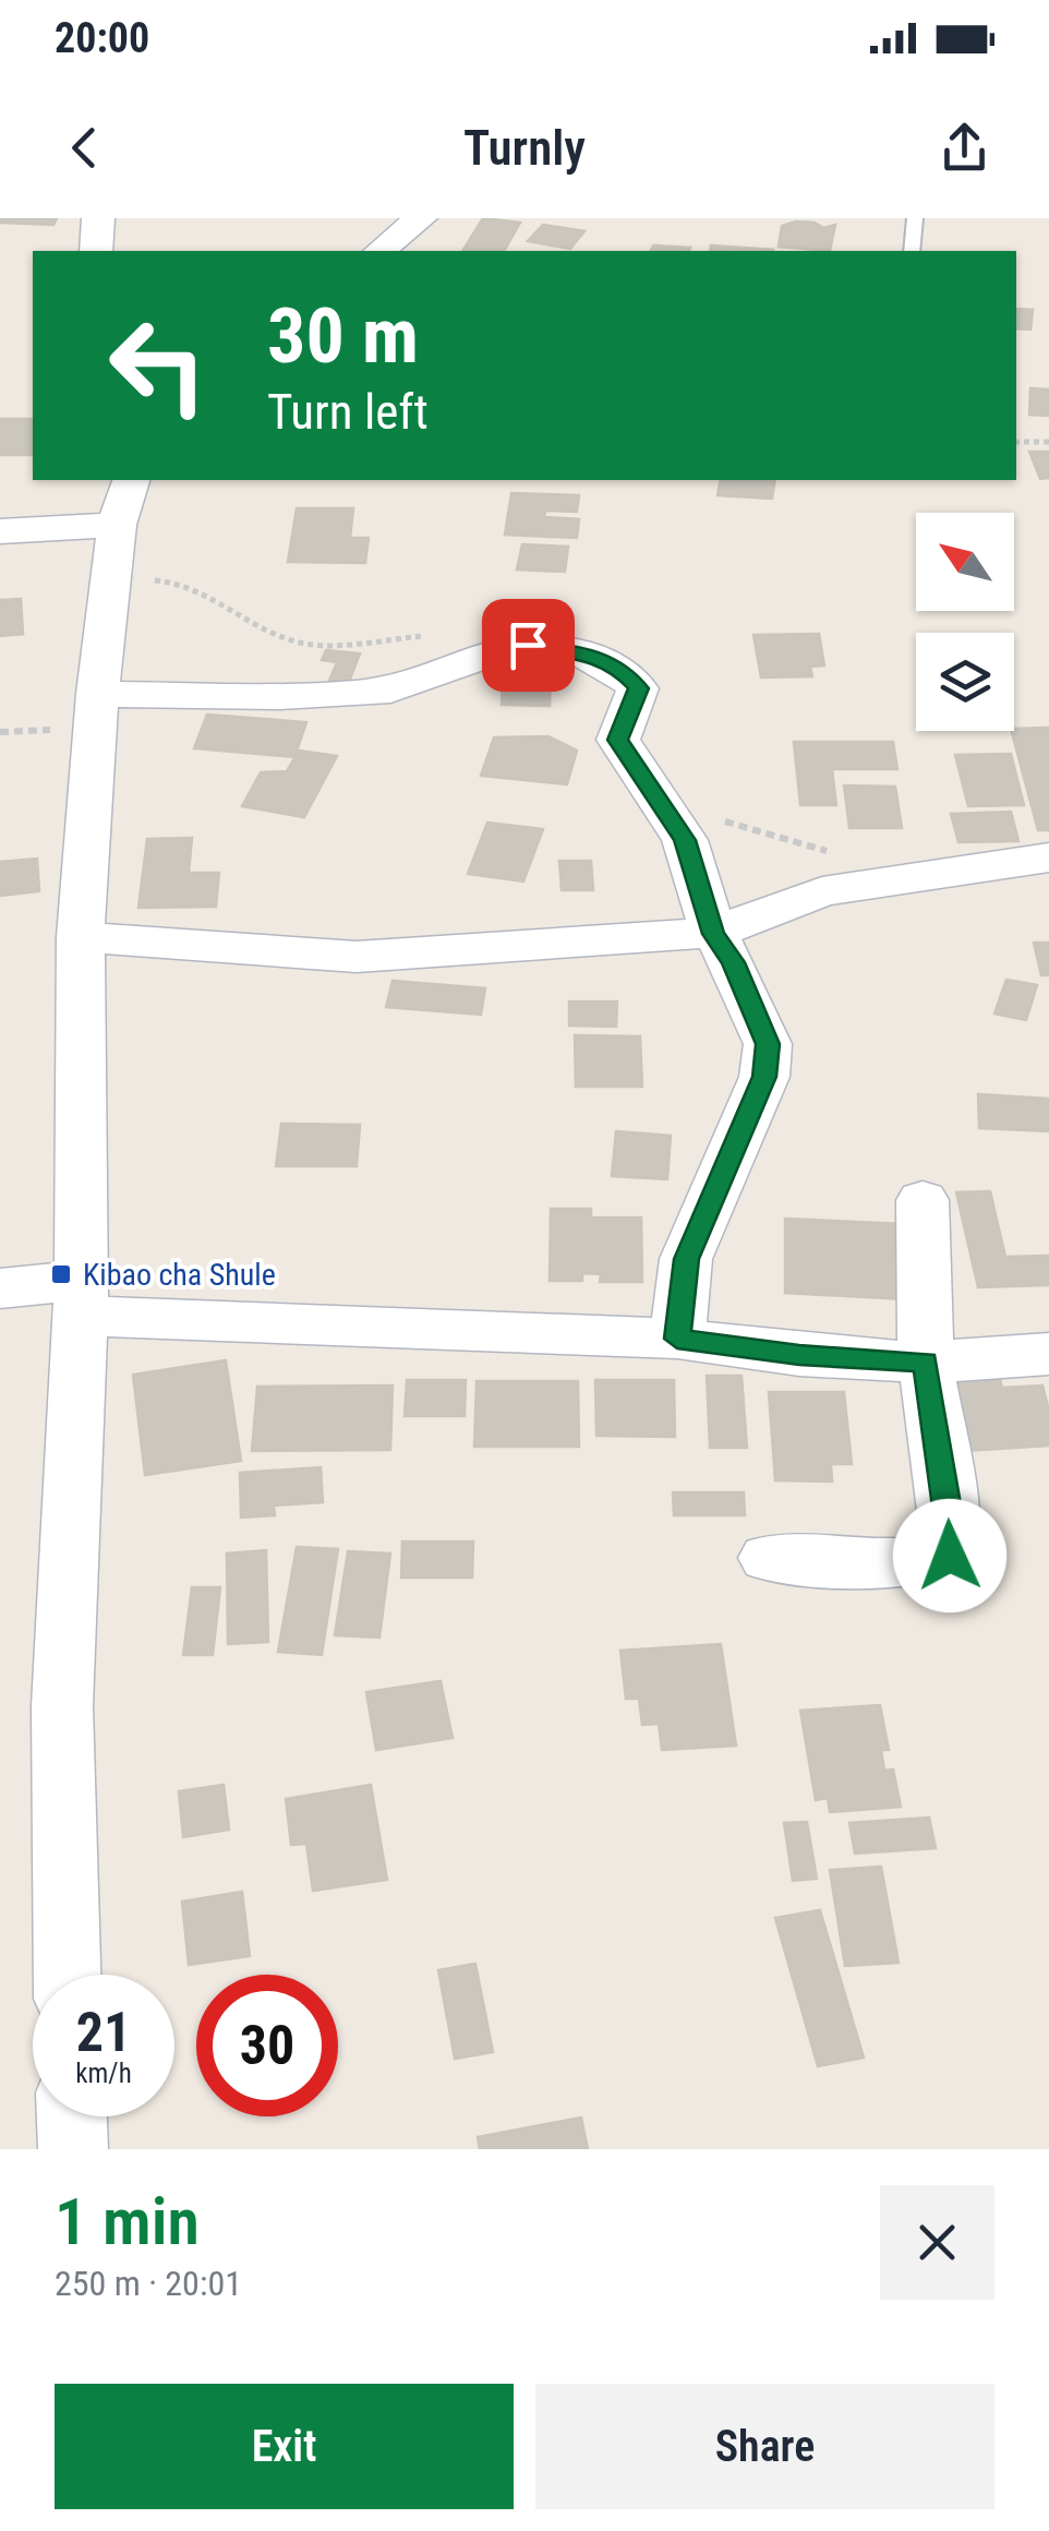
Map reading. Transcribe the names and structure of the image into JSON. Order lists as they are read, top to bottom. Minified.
{"places":{"transit":["Kibao cha Shule"]},"north":"top left","page":{"status":"20:00","header":"Turnly","turn":["30 m","Turn left"],"speed":"21 km/h","limit":"30","heading":["1 min","250 m · 20:01"],"buttons":["Exit","Share"]}}
